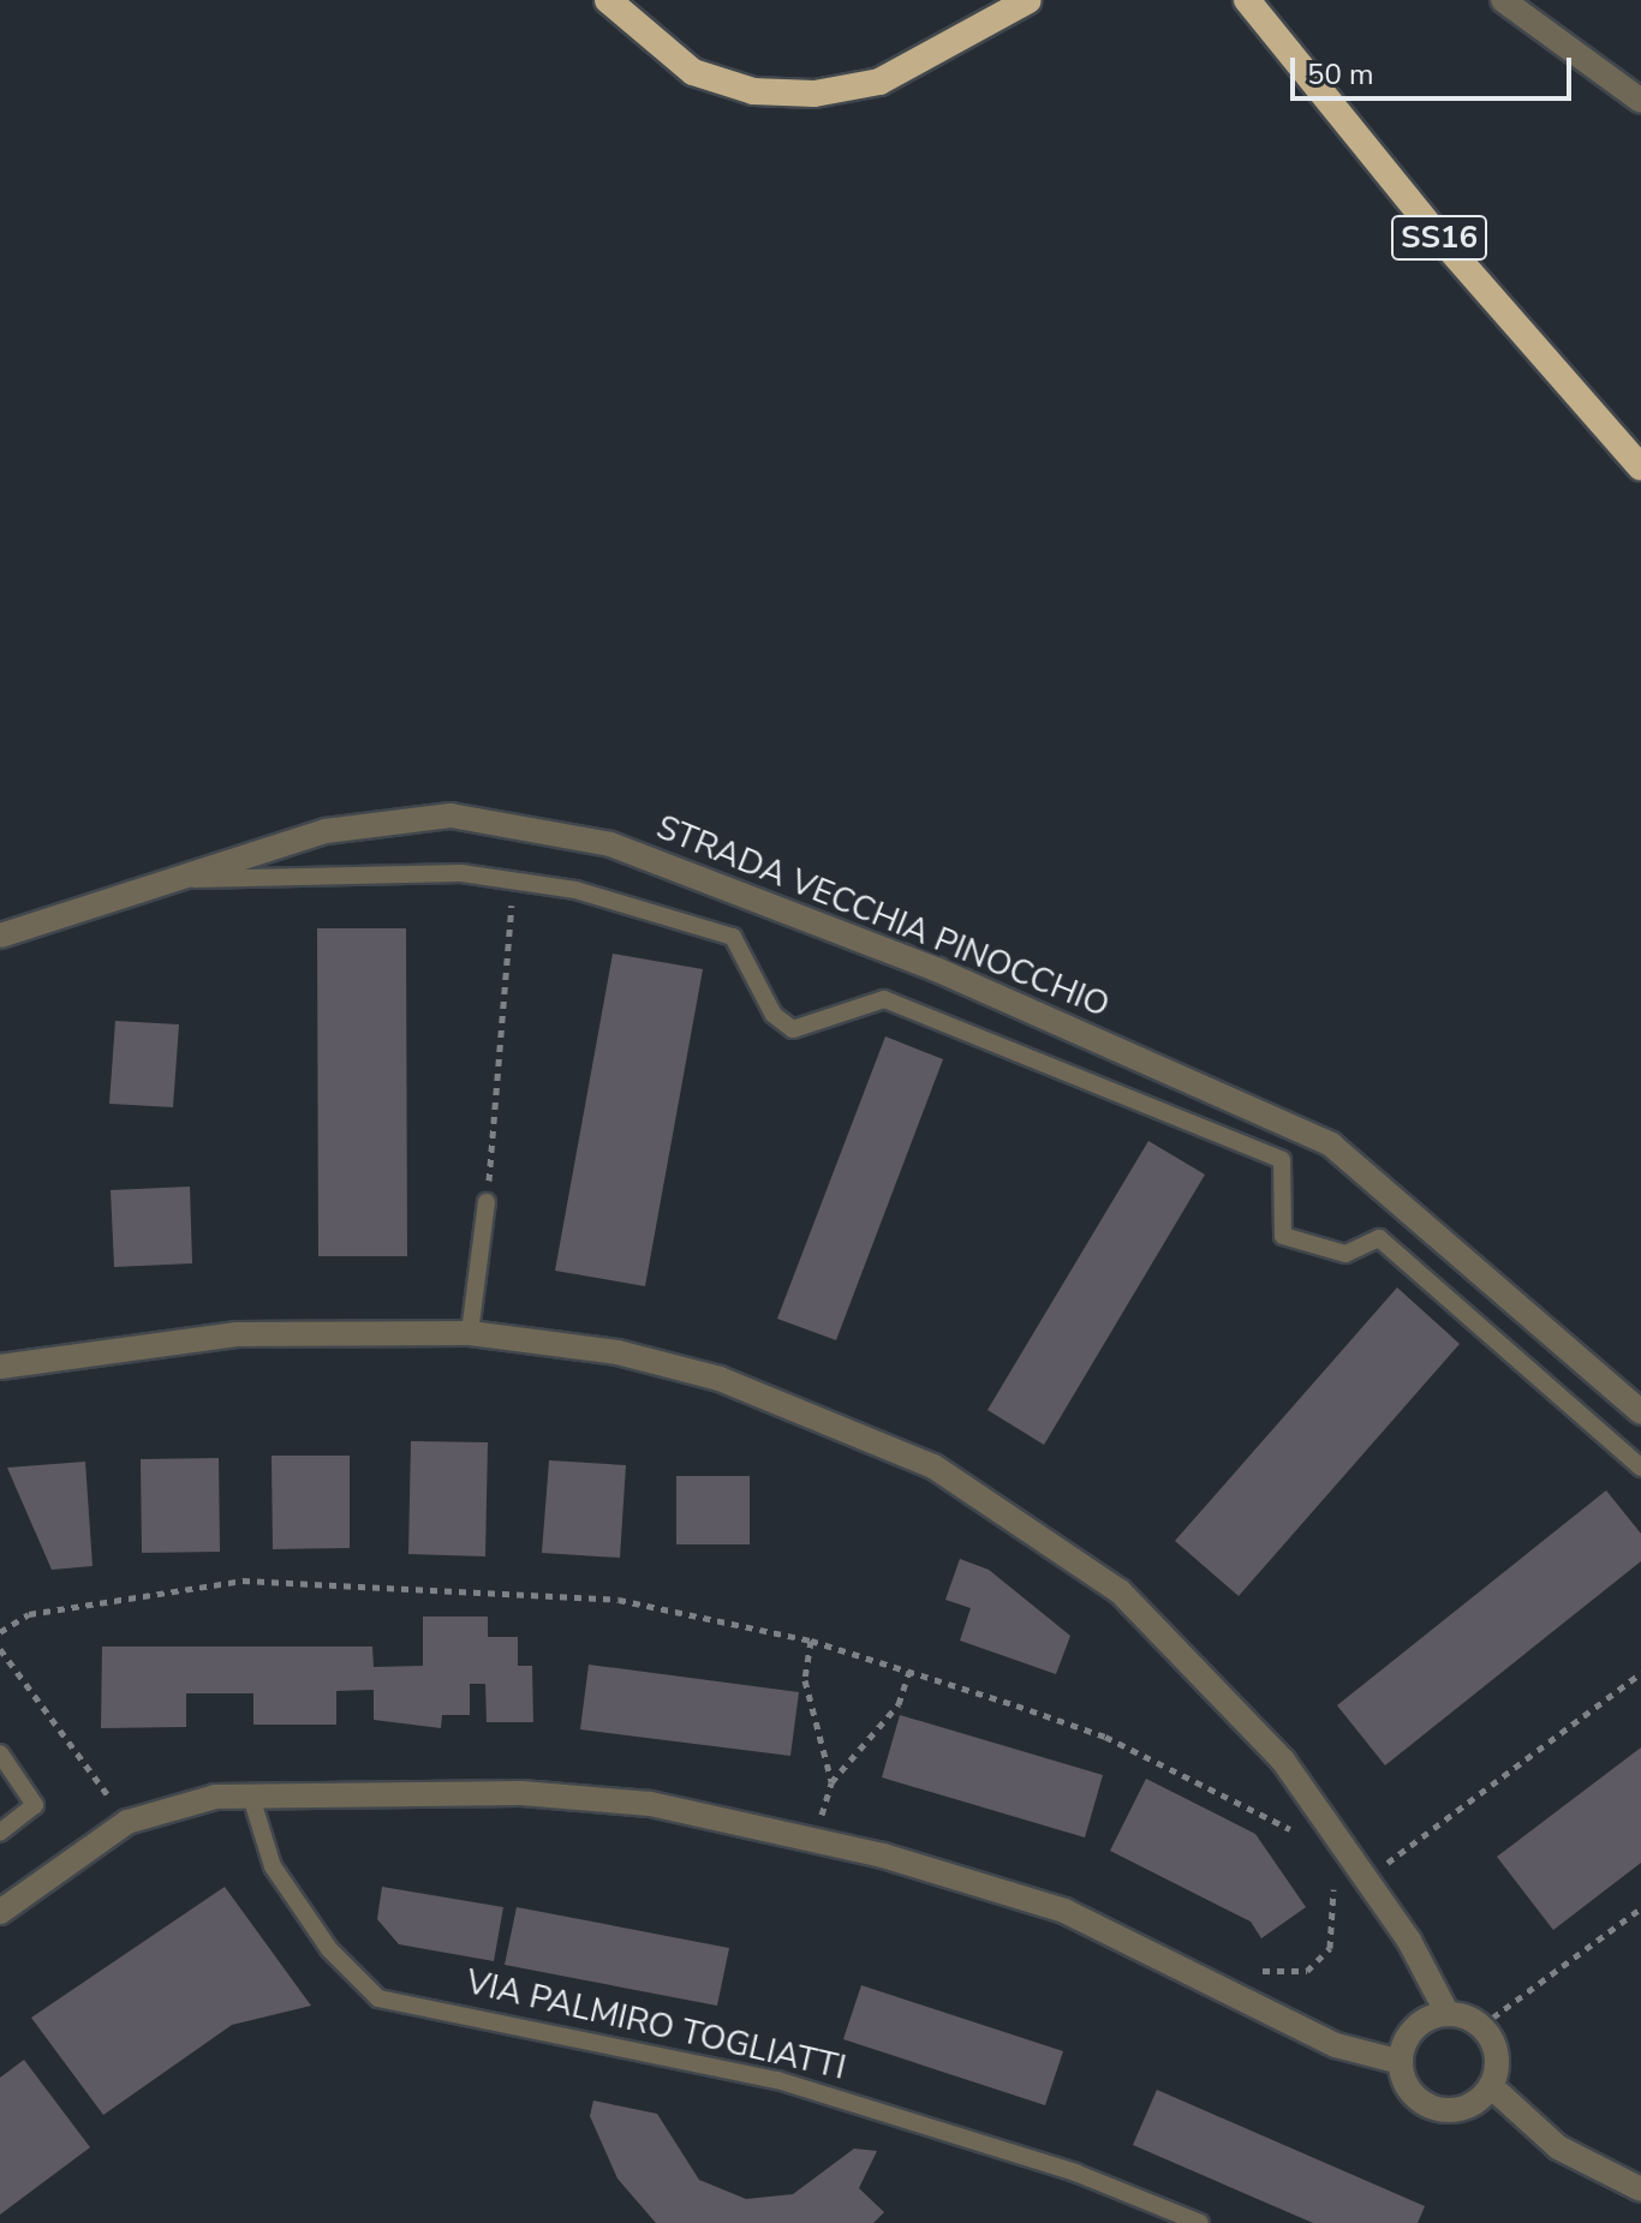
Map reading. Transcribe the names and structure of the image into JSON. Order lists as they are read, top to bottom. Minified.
{"streets":{"highway":["SS16"],"street":["STRADA VECCHIA PINOCCHIO"],"lane":["VIA PALMIRO TOGLIATTI"]},"scale_bar":"50 m"}
